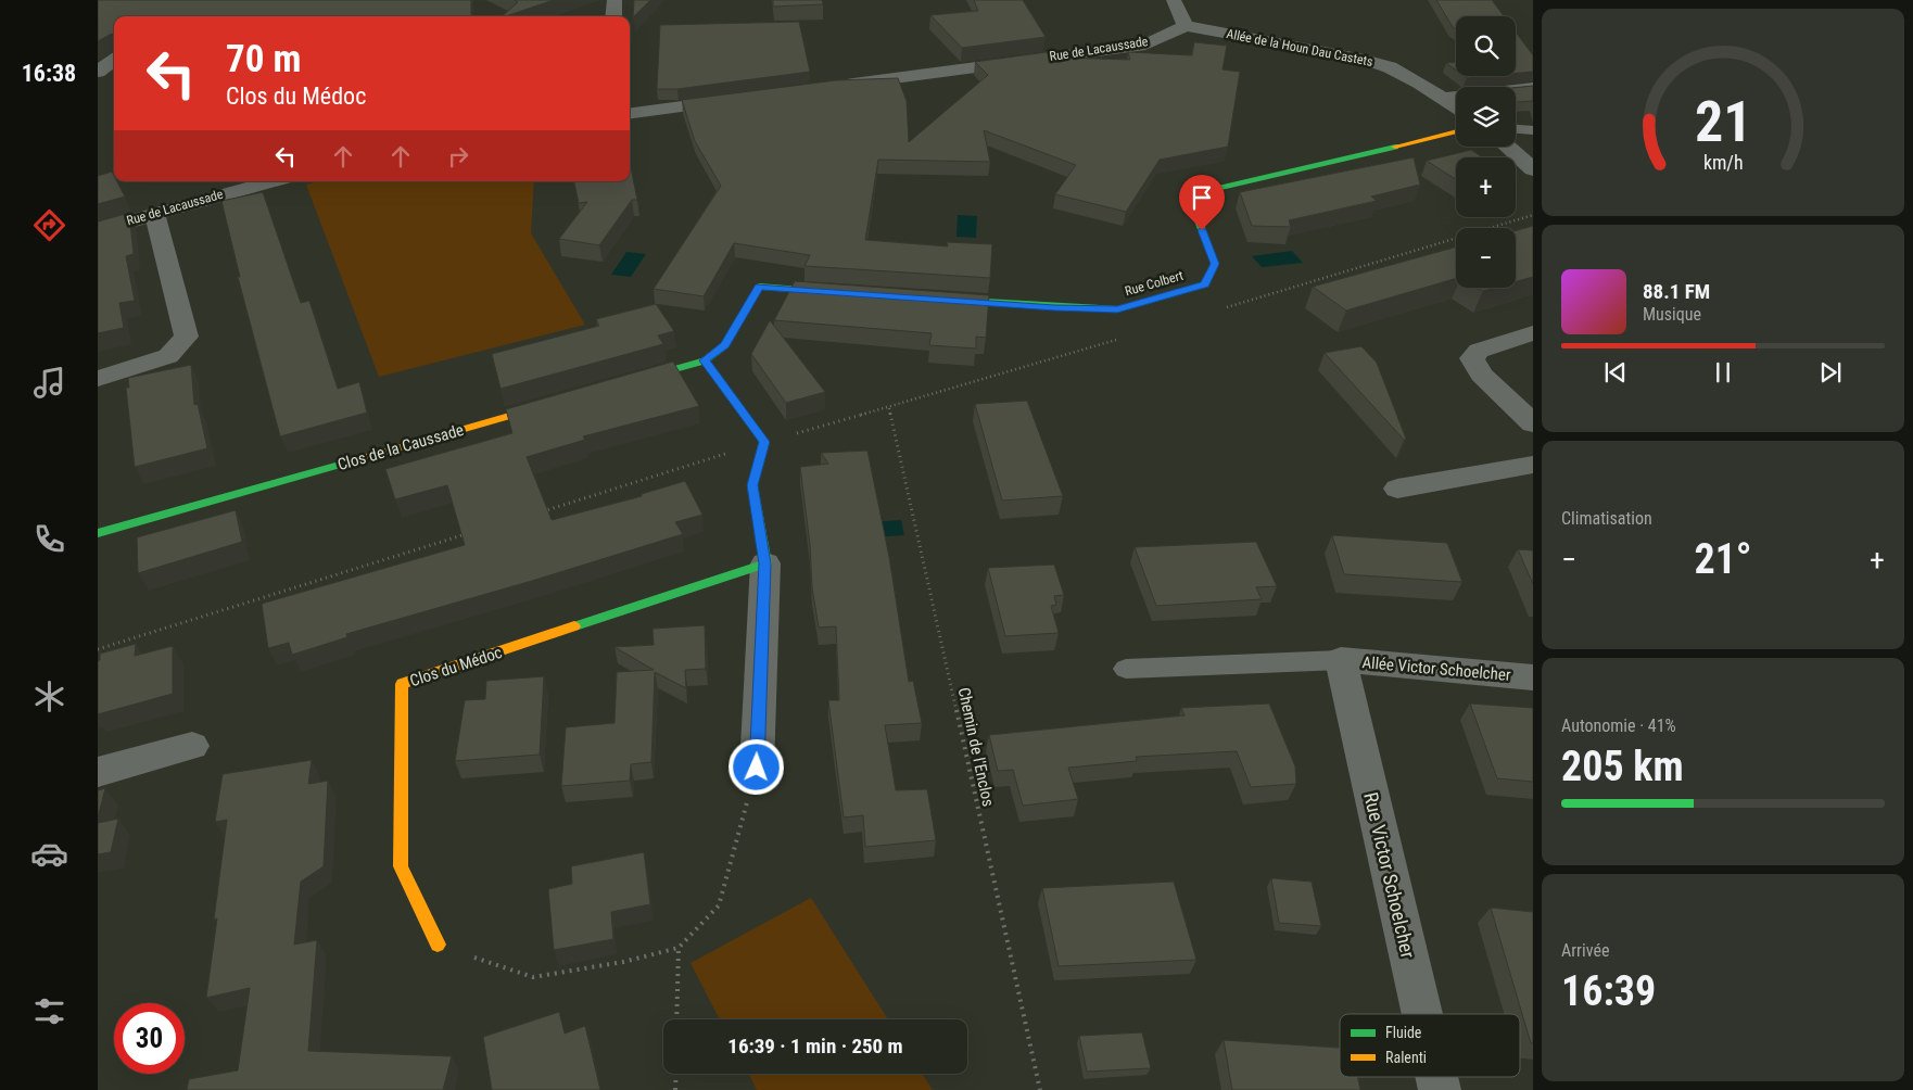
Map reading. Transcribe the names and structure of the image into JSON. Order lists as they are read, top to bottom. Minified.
{"streets":{"street":["Allée de la Houn Dau Castets","Rue de Lacaussade","Rue Colbert","Clos de la Caussade","Clos du Médoc","Allée Victor Schoelcher","Rue Victor Schoelcher"],"path":["Chemin de l'Enclos"]},"crossings":[["Allée de la Houn Dau Castets","Rue de Lacaussade"],["Allée Victor Schoelcher","Rue Victor Schoelcher"]],"legend":["Fluide","Ralenti"],"page":{"tabs":"16:38","map_buttons":["+","−"],"turn":["70 m","Clos du Médoc"],"song":["88.1 FM","Musique"],"tile":["Climatisation",["Autonomie · 41%","205 km"],["Arrivée","16:39"]],"heat":["−","21°","+"],"limit":"30","trip":"16:39 · 1 min · 250 m","gauge":["21","km/h"]}}
